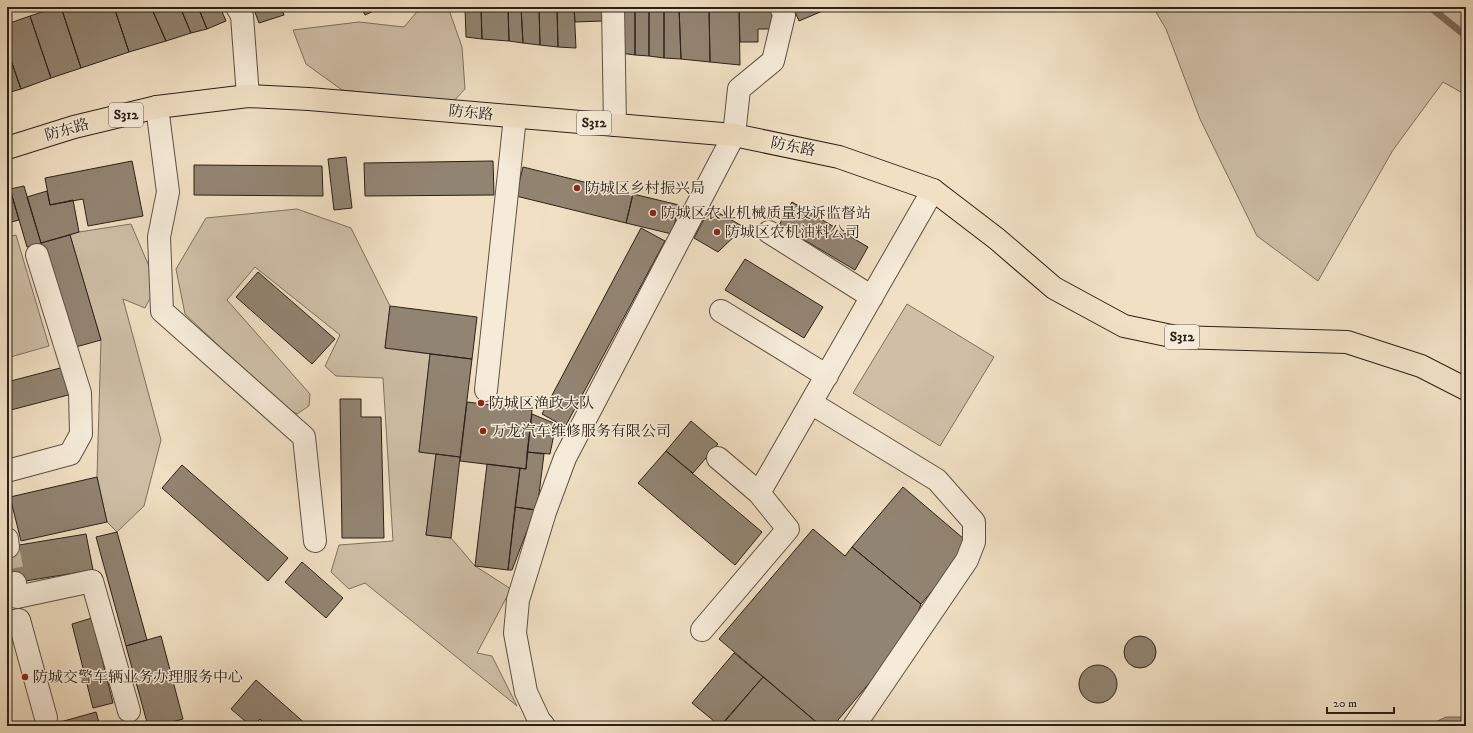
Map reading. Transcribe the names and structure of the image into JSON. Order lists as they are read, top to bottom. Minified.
{"streets":{"main road":["防东路","S312"]},"crossings":[["防东路","S312"]],"places":["防城区乡村振兴局","防城区农业机械质量投诉监督站","防城区农机油料公司","防城区渔政大队","万龙汽车维修服务有限公司","防城交警车辆业务办理服务中心"],"scale_bar":"20 m"}
